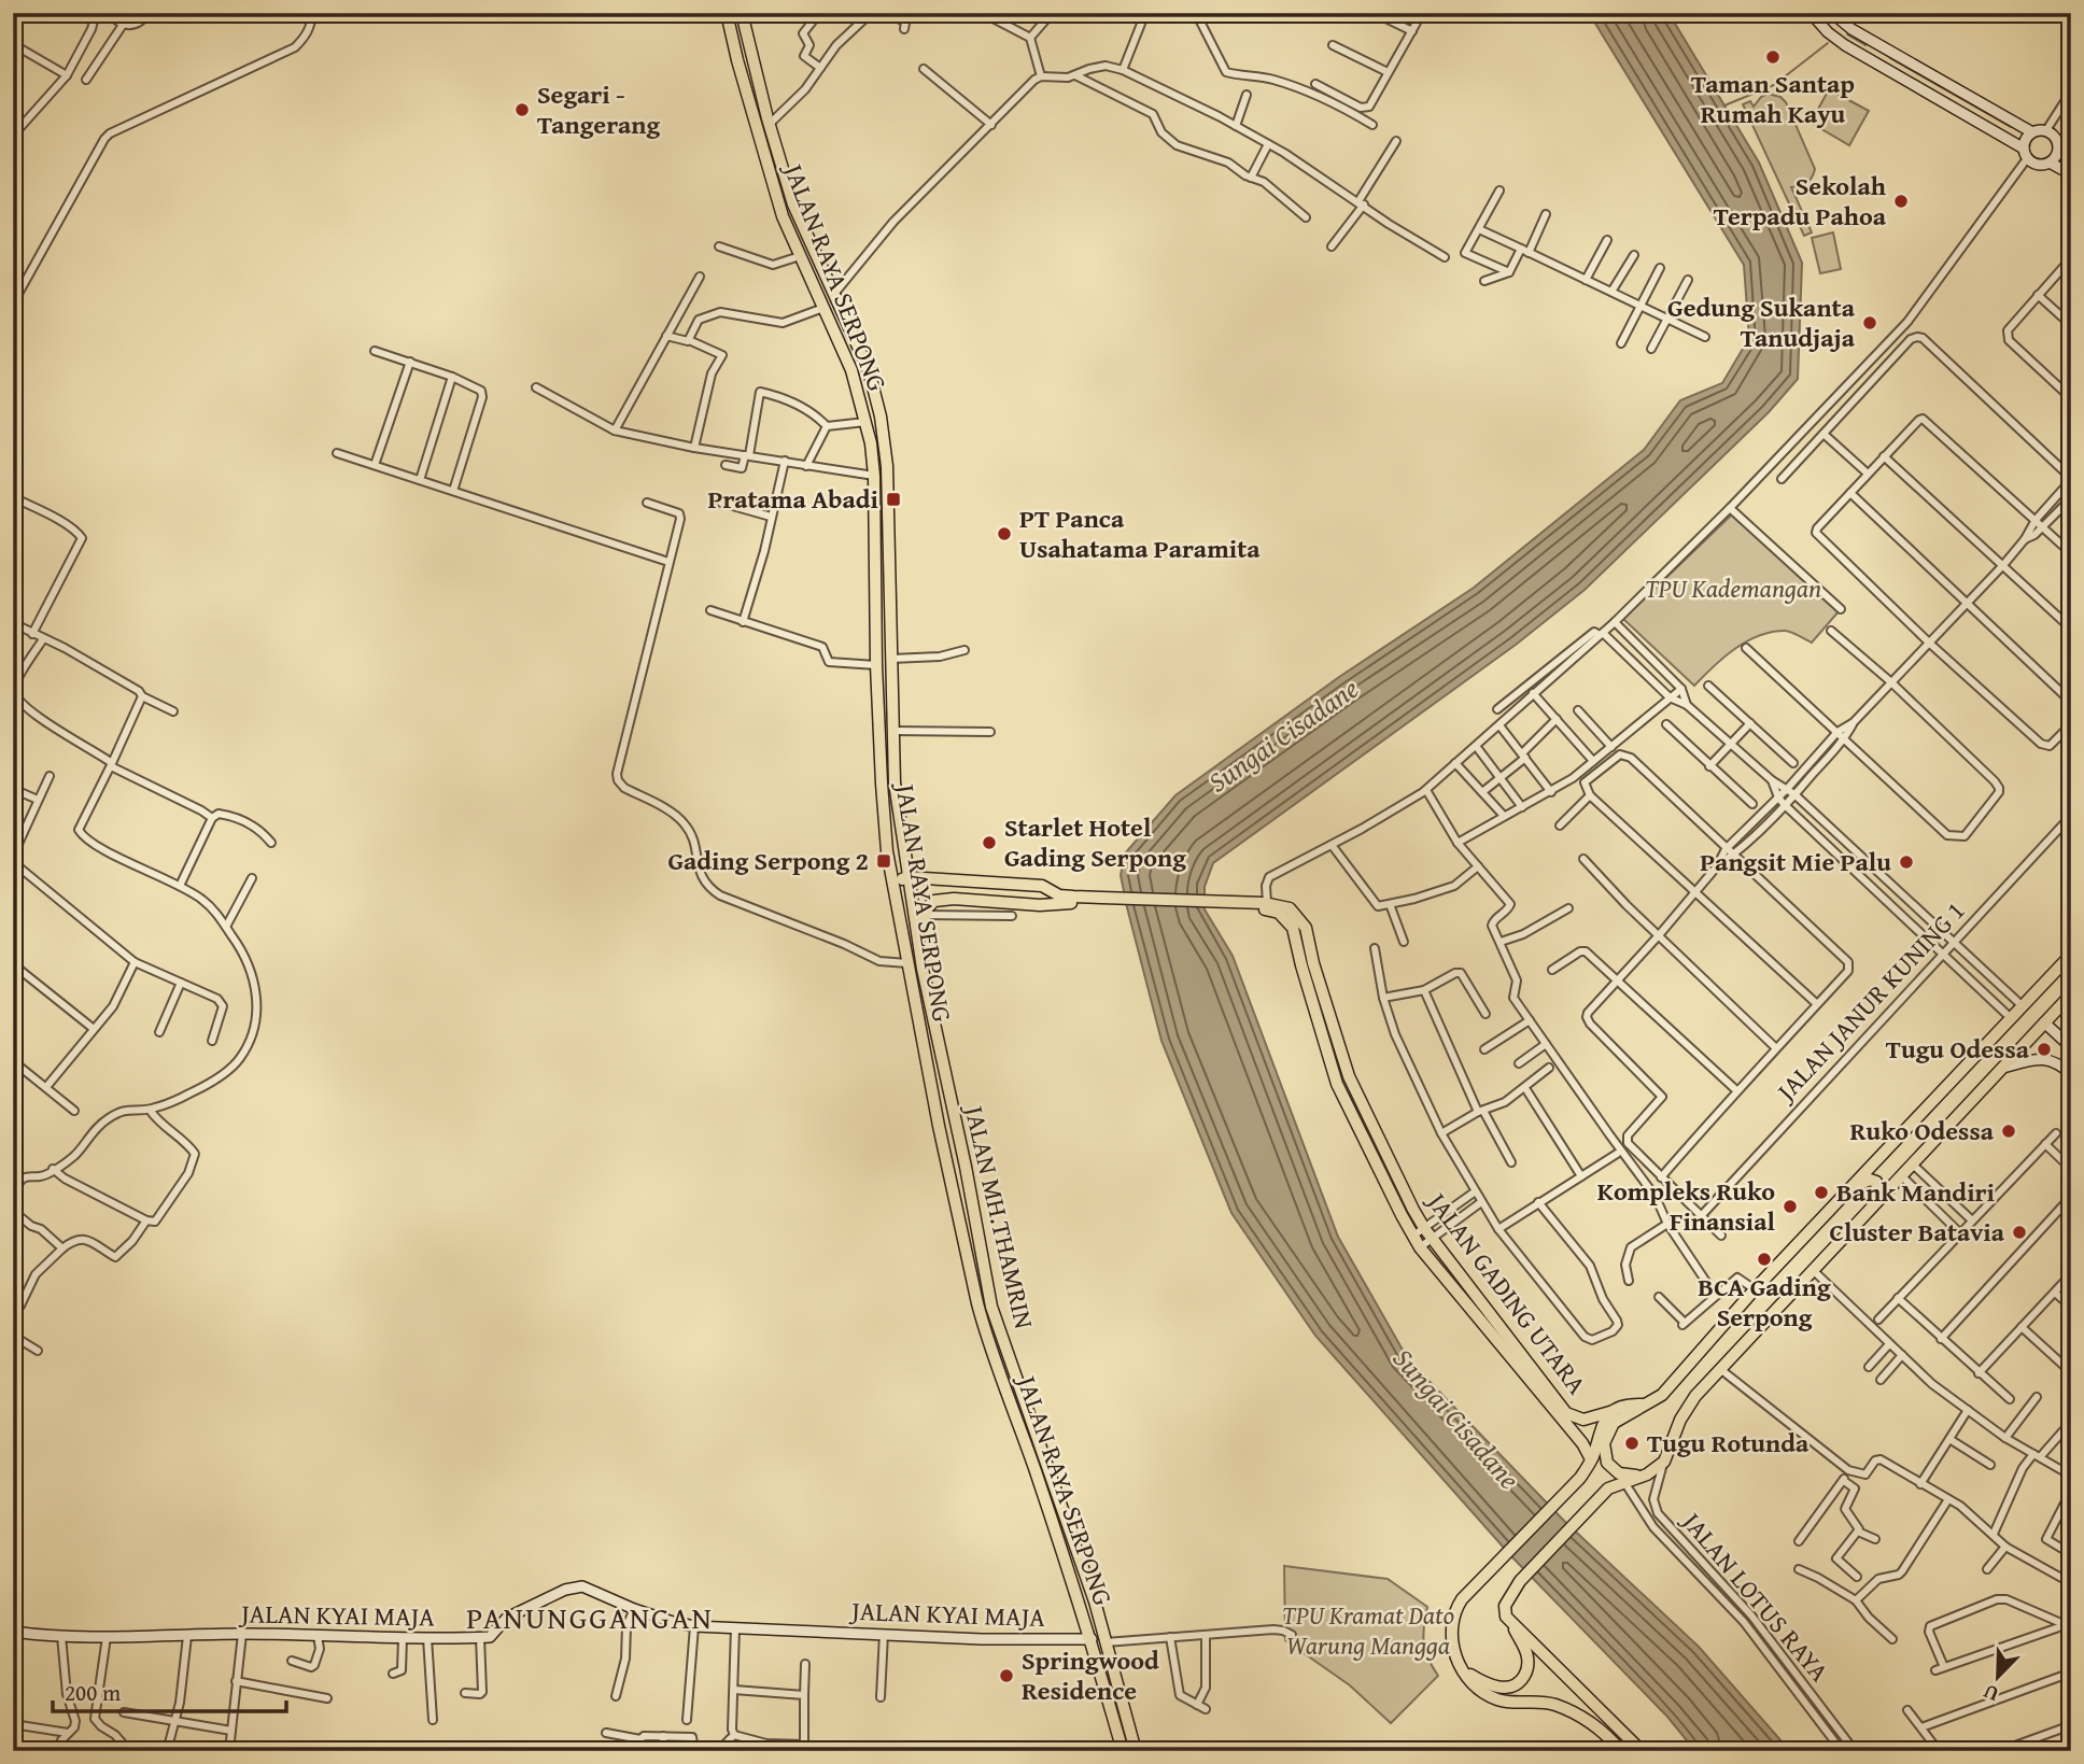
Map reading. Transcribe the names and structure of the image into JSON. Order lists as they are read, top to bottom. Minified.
{"streets":{"main road":["JALAN RAYA SERPONG","JALAN MH.THAMRIN","JALAN GADING UTARA","JALAN KYAI MAJA"],"street":["JALAN JANUR KUNING 1","JALAN LOTUS RAYA"]},"crossings":[["JALAN RAYA SERPONG","JALAN MH.THAMRIN"],["JALAN RAYA SERPONG","JALAN KYAI MAJA"]],"districts":["PANUNGGANGAN"],"water":["Sungai Cisadane"],"parks":["TPU Kademangan","TPU Kramat Dato Warung Mangga"],"places":{"other":["Taman Santap Rumah Kayu","Segari - Tangerang","Sekolah Terpadu Pahoa","Gedung Sukanta Tanudjaja","PT Panca Usahatama Paramita","Starlet Hotel Gading Serpong","Pangsit Mie Palu","Tugu Odessa","Ruko Odessa","Bank Mandiri","Kompleks Ruko Finansial","Cluster Batavia","BCA Gading Serpong","Tugu Rotunda","Springwood Residence"],"transit":["Pratama Abadi","Gading Serpong 2"]},"scale_bar":"200 m","north":"bottom left"}
